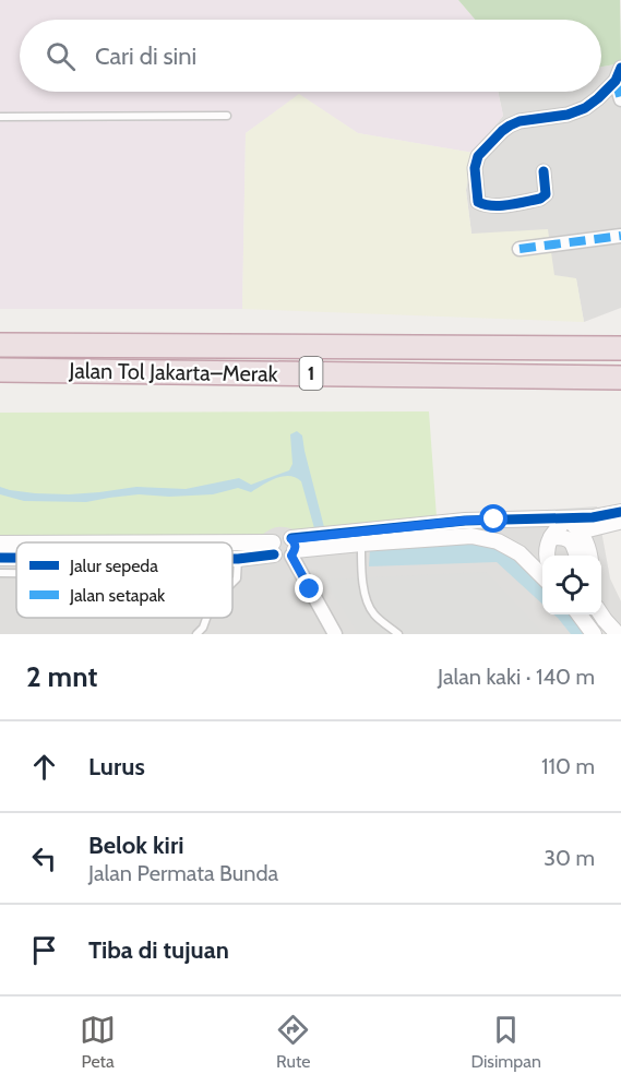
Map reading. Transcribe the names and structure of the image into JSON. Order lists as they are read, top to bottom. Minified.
{"streets":{"highway":["Jalan Tol Jakarta–Merak","1"]},"legend":["Jalur sepeda","Jalan setapak"],"page":{"search":"Cari di sini","heading":["2 mnt","Jalan kaki · 140 m"],"list":[["Lurus","110 m"],["Belok kiri","Jalan Permata Bunda","30 m"],"Tiba di tujuan"],"nav":["Peta","Rute","Disimpan"]}}
